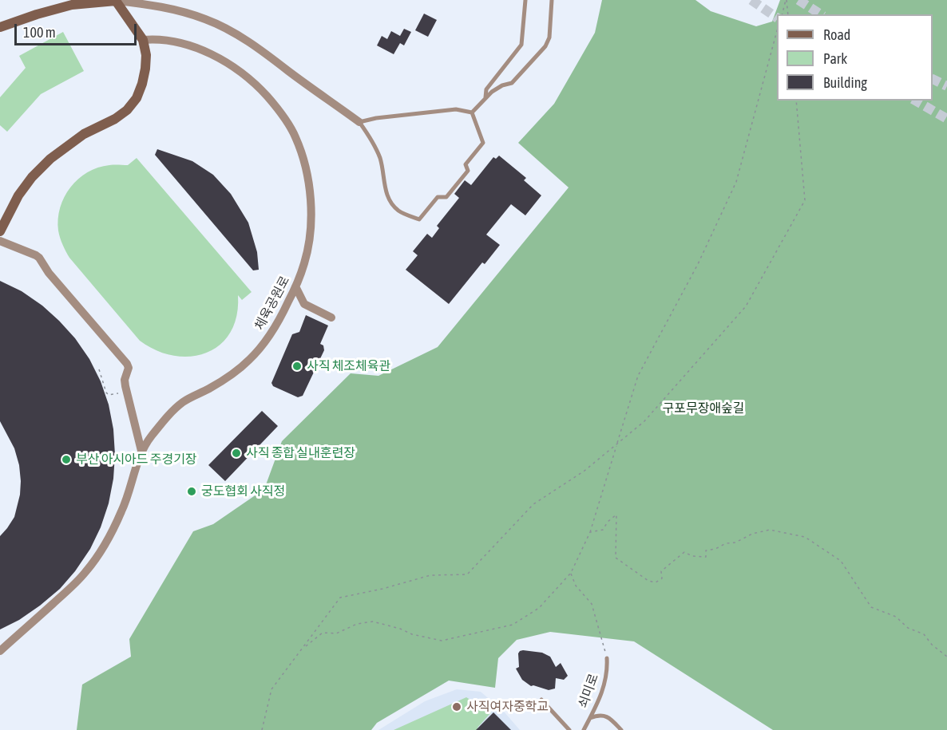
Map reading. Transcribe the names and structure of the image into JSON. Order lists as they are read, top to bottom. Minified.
{"streets":{"street":["체육공원로"],"lane":["쇠미로"]},"parks":["구포무장애숲길"],"places":["사직 체조체육관","사직 종합 실내훈련장","부산 아시아드 주경기장","궁도협회 사직정","사직여자중학교"],"legend":["Road","Park","Building"],"scale_bar":"100 m"}
